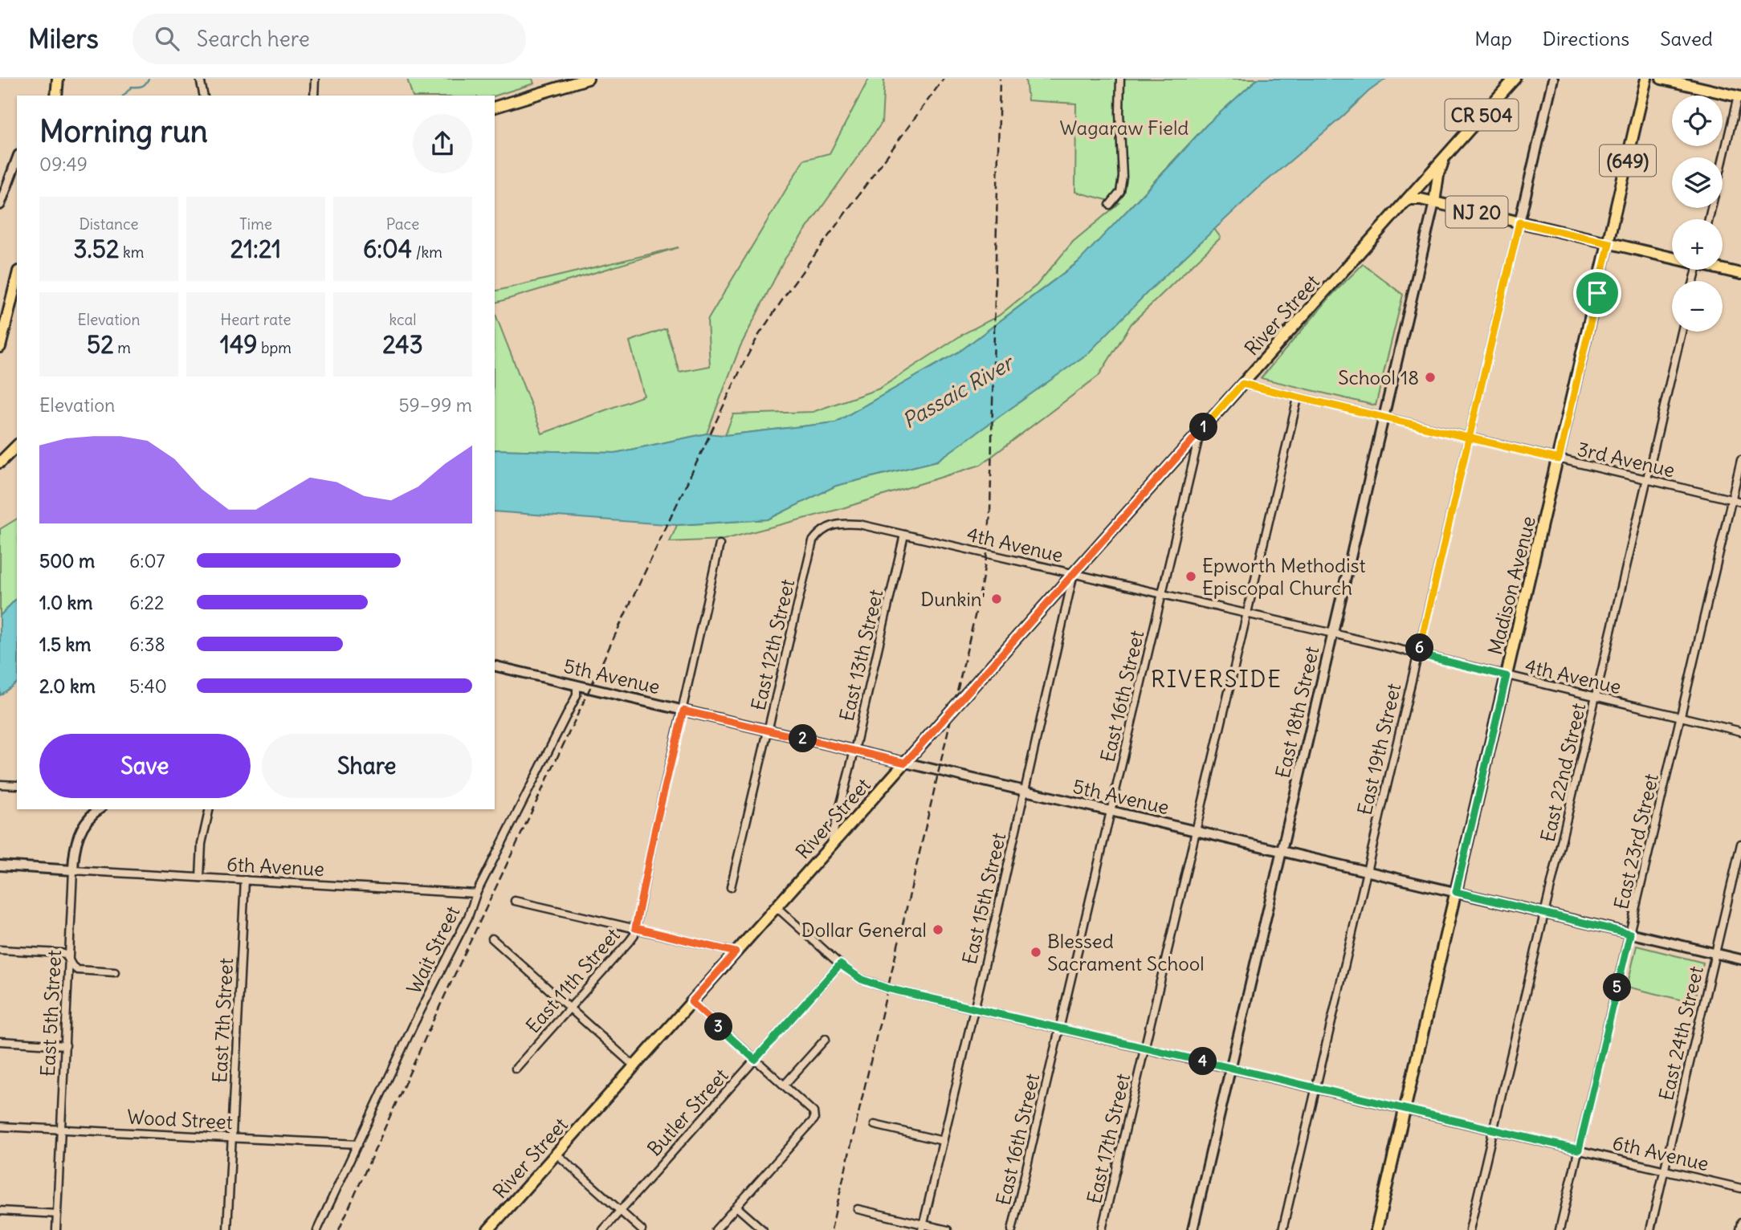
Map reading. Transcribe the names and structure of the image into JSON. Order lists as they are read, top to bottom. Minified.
{"streets":{"main road":["CR 504","(649)","NJ 20","River Street","Madison Avenue","5th Avenue","East 18th Street","East 19th Street","East 5th Street"],"street":["3rd Avenue","4th Avenue","East 12th Street","East 13th Street","East 16th Street","East 22nd Street","East 23rd Street","6th Avenue","East 15th Street","Wait Street","East 11th Street","East 7th Street","East 24th Street","Butler Street","Wood Street","East 17th Street"]},"crossings":[["NJ 20","River Street"],["NJ 20","Madison Avenue"],["NJ 20","East 18th Street"],["NJ 20","East 19th Street"],["River Street","3rd Avenue"],["River Street","4th Avenue"],["River Street","East 13th Street"],["River Street","5th Avenue"],["River Street","East 16th Street"],["River Street","East 18th Street"],["River Street","6th Avenue"],["River Street","East 15th Street"],["3rd Avenue","Madison Avenue"],["3rd Avenue","East 18th Street"],["3rd Avenue","East 19th Street"],["3rd Avenue","East 22nd Street"],["3rd Avenue","East 23rd Street"],["3rd Avenue","East 17th Street"],["4th Avenue","Madison Avenue"],["4th Avenue","East 12th Street"],["4th Avenue","East 13th Street"],["4th Avenue","East 16th Street"],["4th Avenue","East 18th Street"],["4th Avenue","East 19th Street"],["4th Avenue","East 22nd Street"],["4th Avenue","East 23rd Street"],["4th Avenue","East 15th Street"],["4th Avenue","East 17th Street"],["Madison Avenue","5th Avenue"],["Madison Avenue","6th Avenue"],["East 12th Street","5th Avenue"],["East 13th Street","5th Avenue"],["5th Avenue","East 16th Street"],["5th Avenue","East 18th Street"],["5th Avenue","East 19th Street"],["5th Avenue","East 22nd Street"],["5th Avenue","East 23rd Street"],["5th Avenue","East 15th Street"],["5th Avenue","Wait Street"],["5th Avenue","East 11th Street"],["5th Avenue","East 24th Street"],["5th Avenue","East 17th Street"],["East 16th Street","6th Avenue"],["East 18th Street","6th Avenue"],["East 19th Street","6th Avenue"],["East 22nd Street","6th Avenue"],["East 23rd Street","6th Avenue"],["6th Avenue","East 15th Street"],["6th Avenue","Wait Street"],["6th Avenue","East 5th Street"],["6th Avenue","East 7th Street"],["6th Avenue","East 24th Street"],["6th Avenue","Butler Street"],["6th Avenue","East 17th Street"],["Wait Street","Wood Street"],["East 5th Street","Wood Street"],["East 7th Street","Wood Street"]],"districts":["RIVERSIDE"],"water":["Passaic River"],"parks":["Wagaraw Field"],"places":["School 18","Epworth Methodist Episcopal Church","Dunkin'","Dollar General","Blessed Sacrament School"],"page":{"header":"Milers","search":"Search here","nav":["Map","Directions","Saved"],"map_buttons":["+","−"],"heading":["Morning run","09:49"],"stats":[["Distance","3.52 km"],["Time","21:21"],["Pace","6:04 /km"],["Elevation","52 m"],["Heart rate","149 bpm"],["kcal","243"]],"chart":["Elevation","59–99 m"],"pins":["1","6","2","5","3","4"],"list":[{"name":"500 m","note":"6:07"},{"name":"1.0 km","note":"6:22"},{"name":"1.5 km","note":"6:38"},{"name":"2.0 km","note":"5:40"}],"buttons":["Save","Share"]}}
